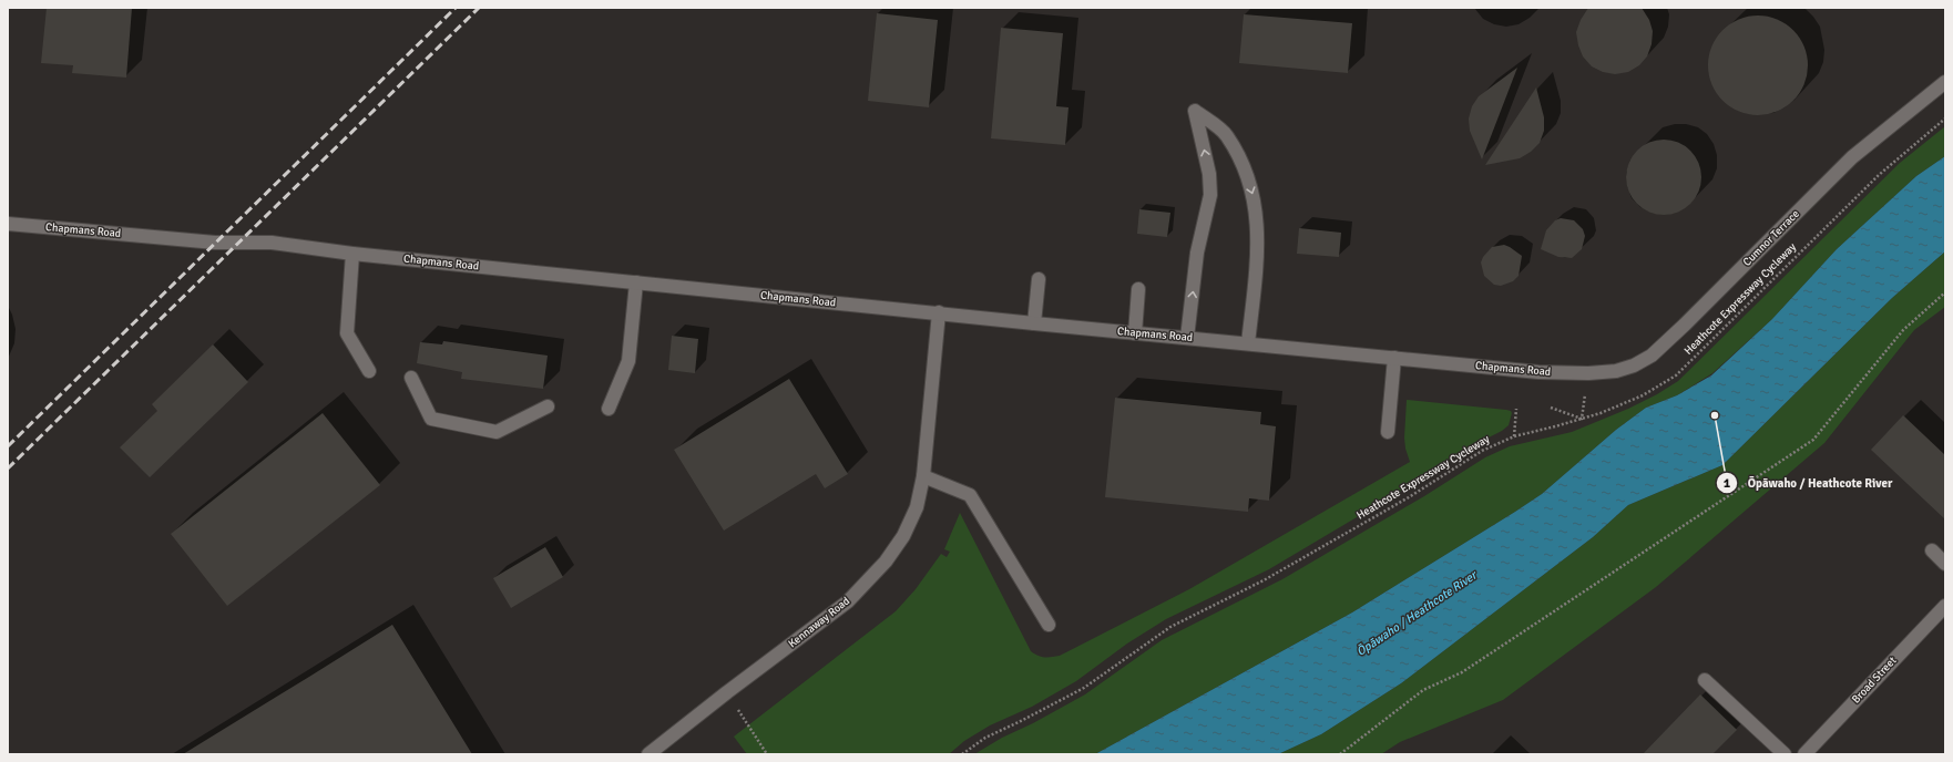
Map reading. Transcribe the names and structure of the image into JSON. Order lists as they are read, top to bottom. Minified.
{"streets":{"street":["Chapmans Road","Cumnor Terrace","Kennaway Road","Broad Street"],"path":["Heathcote Expressway Cycleway"]},"crossings":[["Chapmans Road","Cumnor Terrace"],["Chapmans Road","Kennaway Road"]],"water":["Ōpāwaho / Heathcote River"],"places":["Ōpāwaho / Heathcote River"]}
